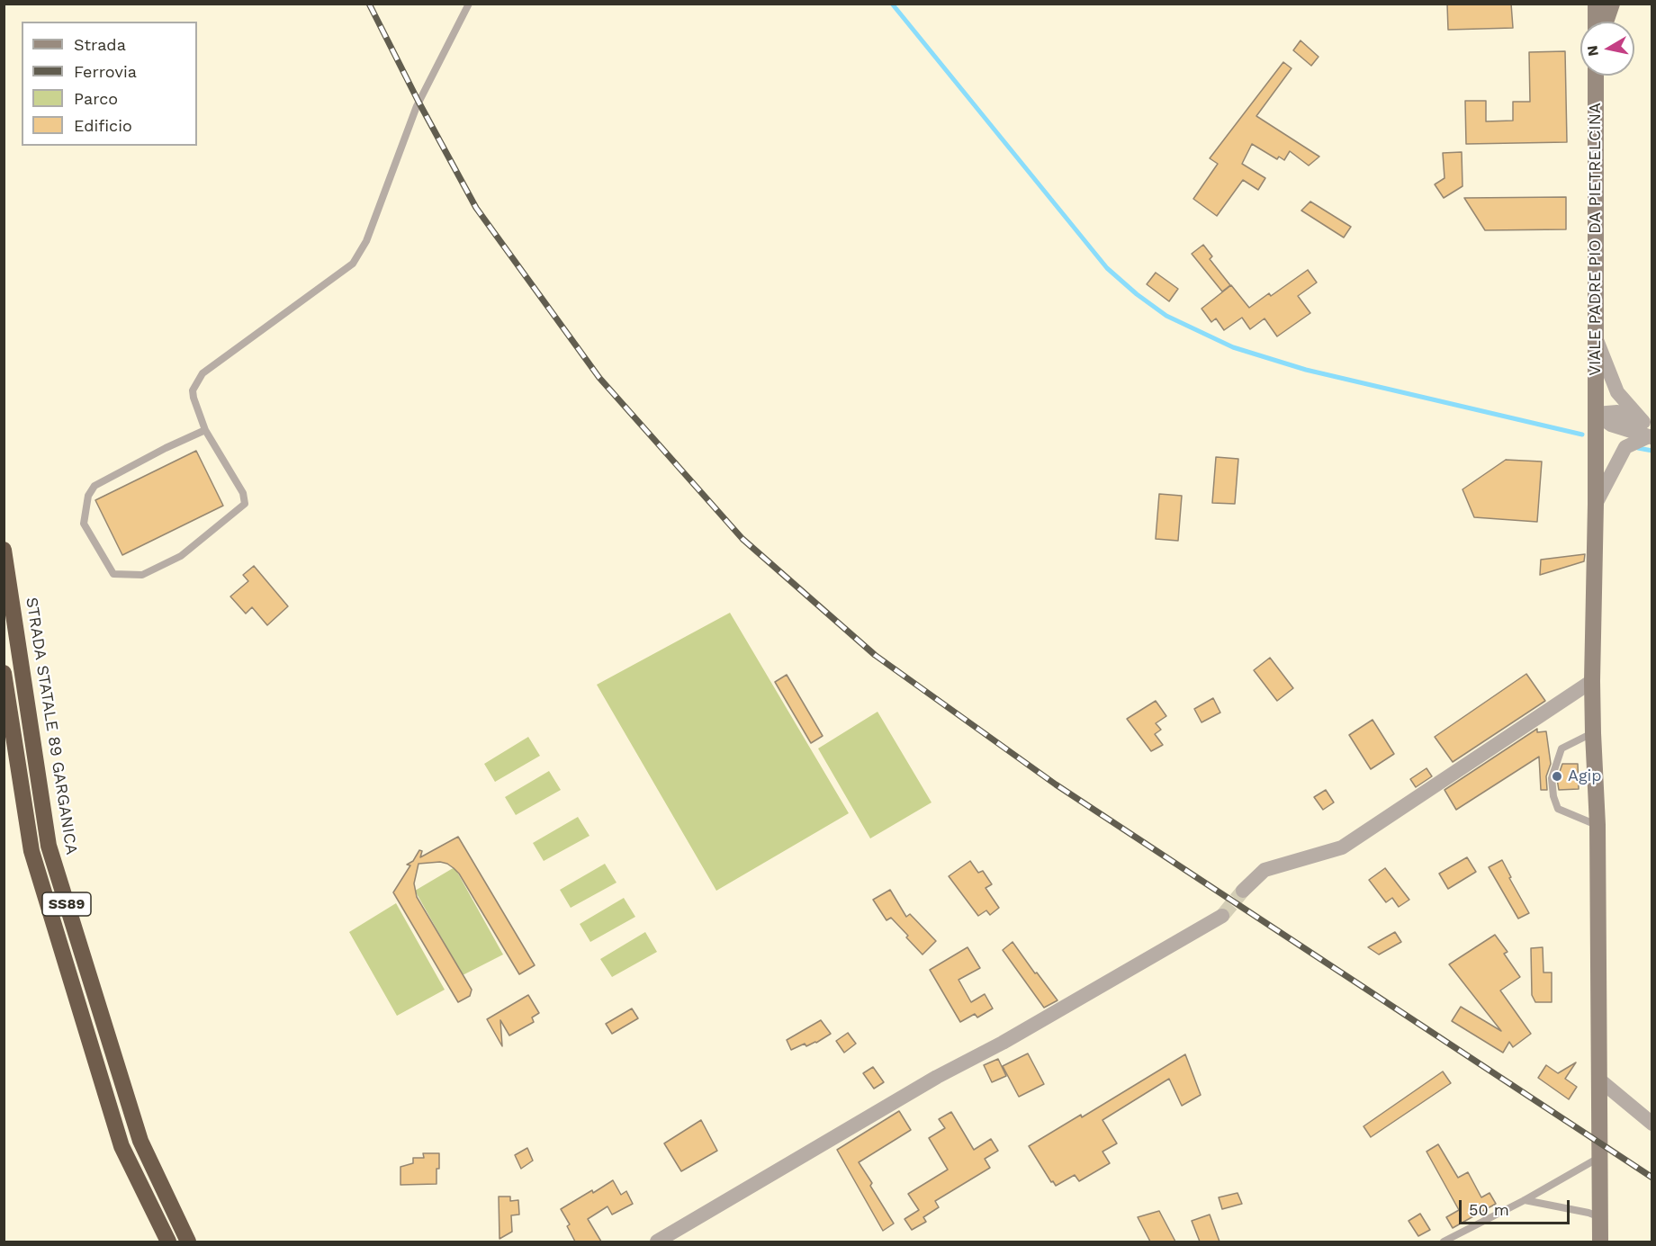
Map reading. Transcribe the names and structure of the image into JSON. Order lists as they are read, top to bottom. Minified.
{"streets":{"highway":["STRADA STATALE 89 GARGANICA","SS89"],"main road":["VIALE PADRE PIO DA PIETRELCINA"]},"places":["Agip"],"legend":["Strada","Ferrovia","Parco","Edificio"],"scale_bar":"50 m","north":"left"}
